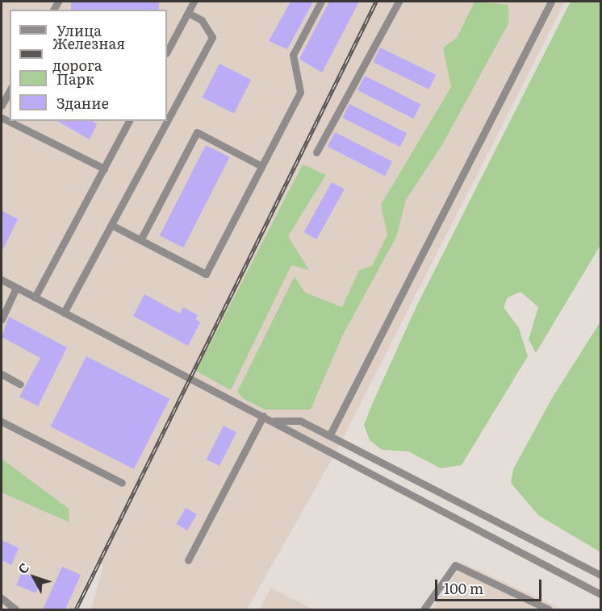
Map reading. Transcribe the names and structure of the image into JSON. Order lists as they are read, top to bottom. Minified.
{"legend":["Улица","Железная дорога","Парк","Здание"],"scale_bar":"100 m","north":"top left"}
